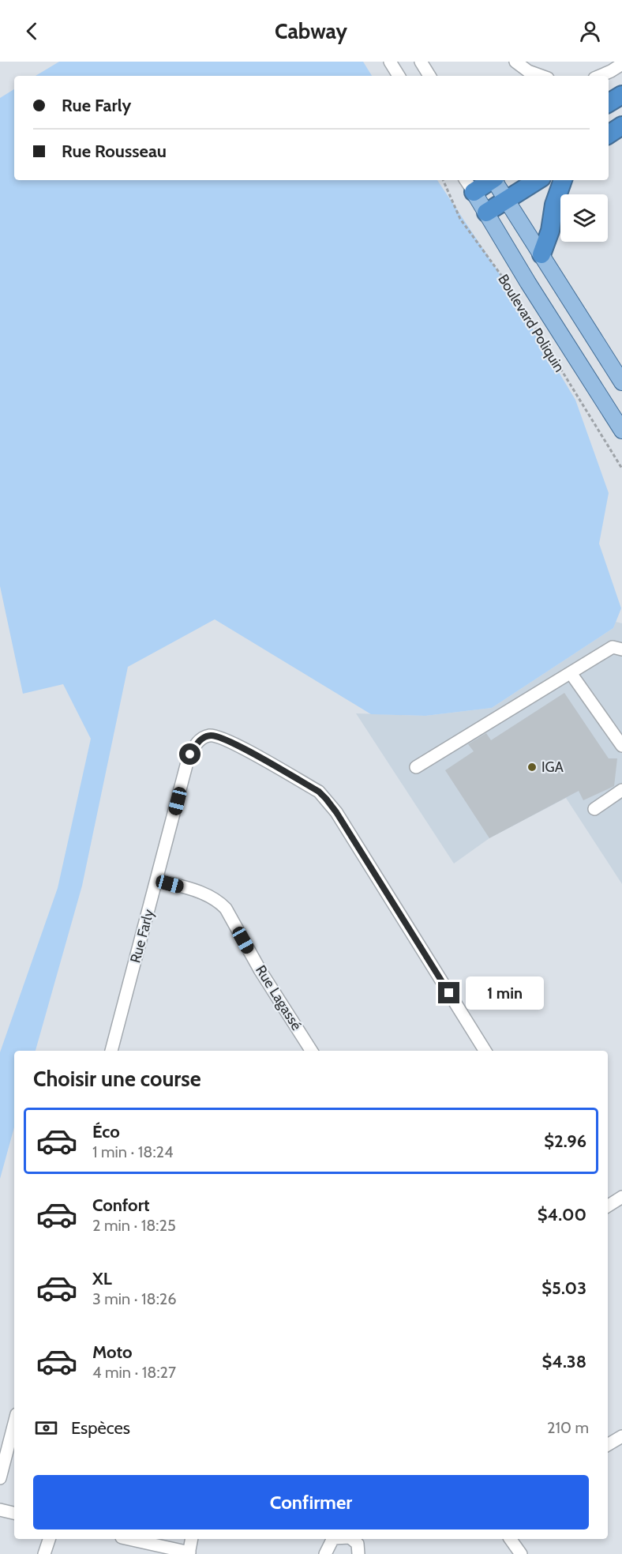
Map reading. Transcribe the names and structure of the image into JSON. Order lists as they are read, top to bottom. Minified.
{"streets":{"main road":["Boulevard Poliquin"],"street":["Rue Farly","Rue Lagassé"]},"crossings":[["Rue Farly","Rue Lagassé"]],"places":["IGA"],"page":{"header":"Cabway","banner":["Rue Farly","Rue Rousseau"],"bubble":"1 min","heading":"Choisir une course","list":[{"name":"Éco","note":"1 min · 18:24","value":"$2.96"},{"name":"Confort","note":"2 min · 18:25","value":"$4.00"},{"name":"XL","note":"3 min · 18:26","value":"$5.03"},{"name":"Moto","note":"4 min · 18:27","value":"$4.38"}],"pay":["Espèces","210 m"],"buttons":"Confirmer"}}
